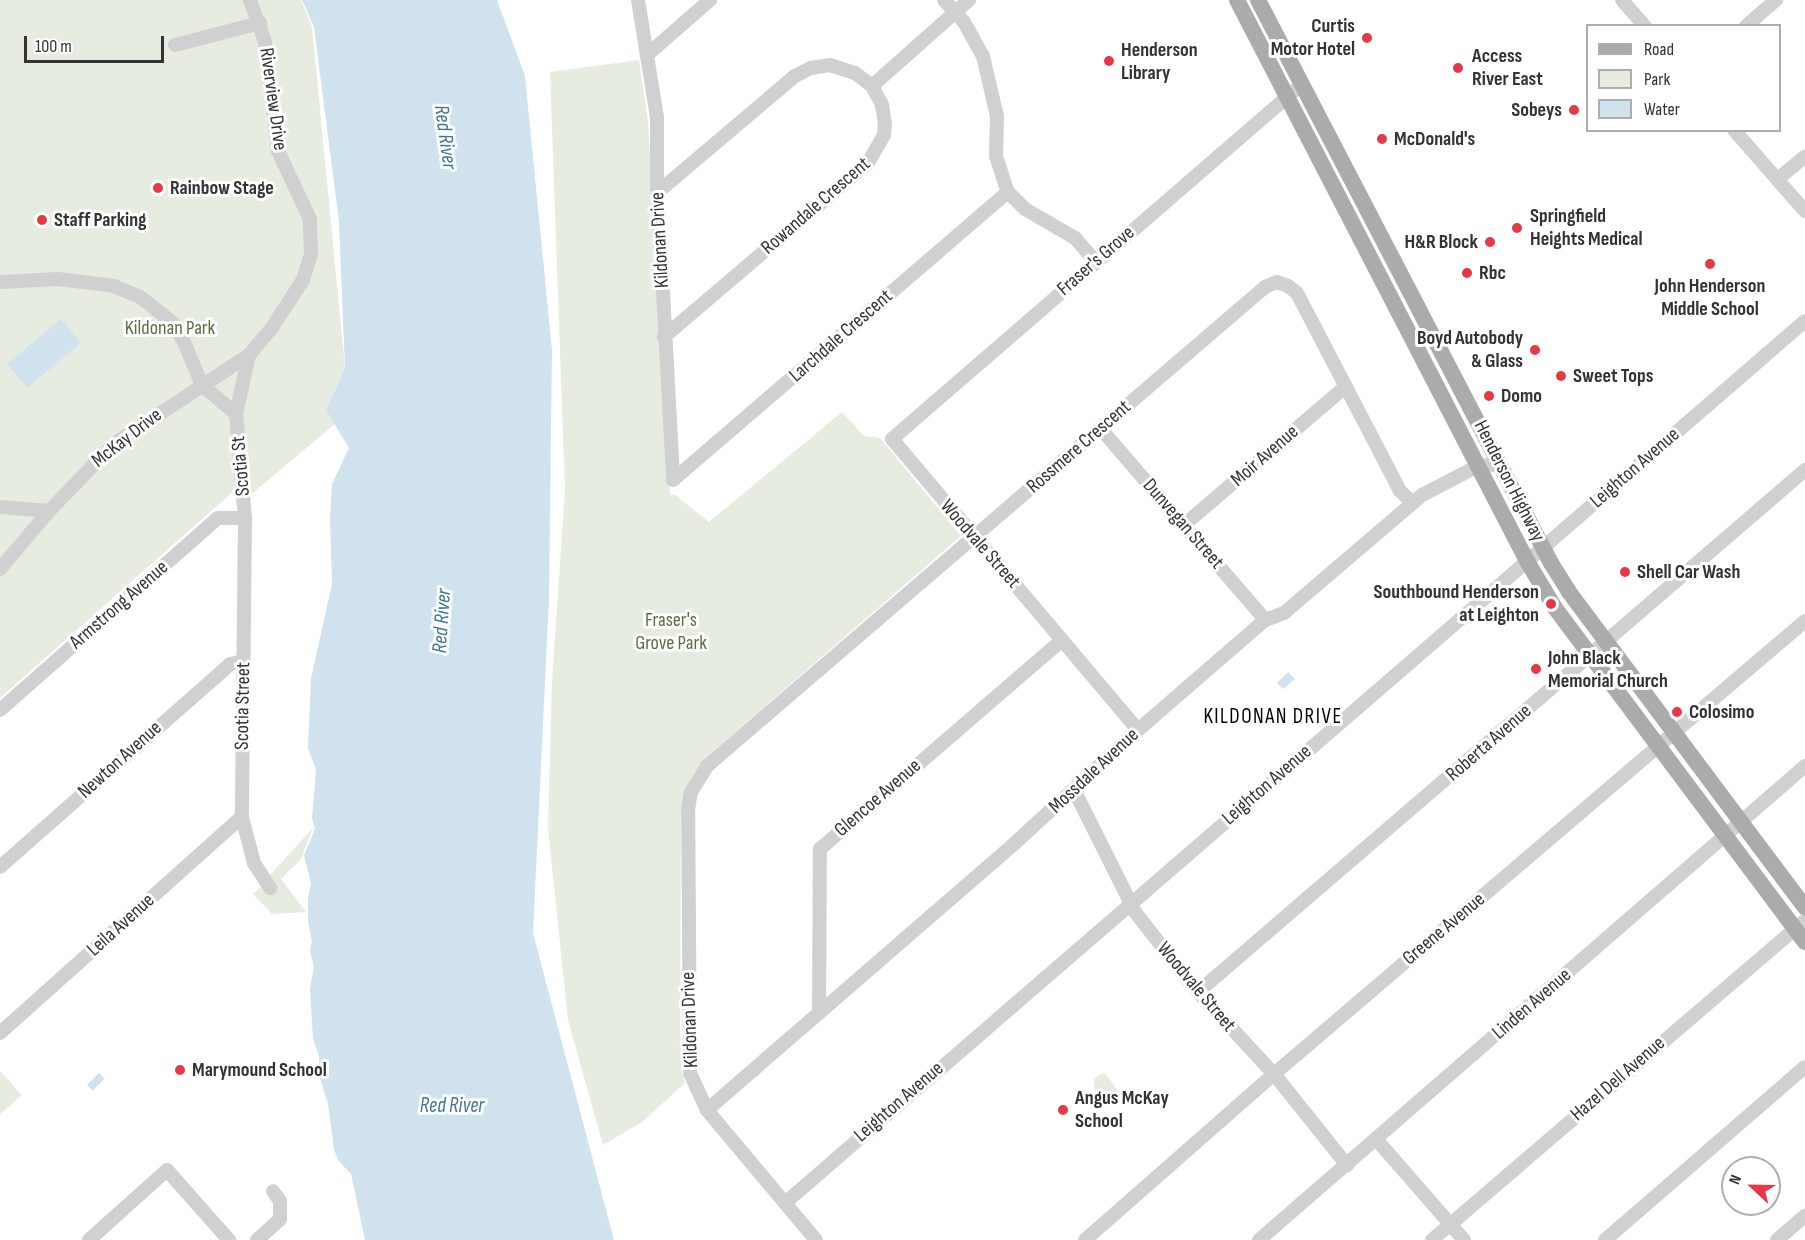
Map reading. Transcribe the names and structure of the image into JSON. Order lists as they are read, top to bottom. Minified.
{"streets":{"main road":["Henderson Highway"],"street":["Riverview Drive","Rowandale Crescent","Kildonan Drive","Fraser's Grove","Larchdale Crescent","McKay Drive","Rossmere Crescent","Moir Avenue","Scotia St","Leighton Avenue","Dunvegan Street","Woodvale Street","Armstrong Avenue","Scotia Street","Roberta Avenue","Newton Avenue","Mossdale Avenue","Glencoe Avenue","Leila Avenue","Greene Avenue","Linden Avenue","Hazel Dell Avenue"]},"crossings":[["Riverview Drive","McKay Drive"],["Riverview Drive","Scotia St"],["Rowandale Crescent","Kildonan Drive"],["Kildonan Drive","Larchdale Crescent"],["Kildonan Drive","Rossmere Crescent"],["Kildonan Drive","Leighton Avenue"],["Kildonan Drive","Mossdale Avenue"],["Fraser's Grove","Henderson Highway"],["Fraser's Grove","Woodvale Street"],["McKay Drive","Scotia St"],["Rossmere Crescent","Moir Avenue"],["Rossmere Crescent","Dunvegan Street"],["Rossmere Crescent","Woodvale Street"],["Rossmere Crescent","Mossdale Avenue"],["Moir Avenue","Dunvegan Street"],["Scotia St","Armstrong Avenue"],["Scotia St","Scotia Street"],["Leighton Avenue","Henderson Highway"],["Leighton Avenue","Woodvale Street"],["Henderson Highway","Roberta Avenue"],["Henderson Highway","Mossdale Avenue"],["Henderson Highway","Greene Avenue"],["Henderson Highway","Linden Avenue"],["Henderson Highway","Hazel Dell Avenue"],["Dunvegan Street","Mossdale Avenue"],["Woodvale Street","Roberta Avenue"],["Woodvale Street","Mossdale Avenue"],["Woodvale Street","Glencoe Avenue"],["Woodvale Street","Greene Avenue"],["Woodvale Street","Linden Avenue"],["Armstrong Avenue","Scotia Street"],["Scotia Street","Newton Avenue"],["Scotia Street","Leila Avenue"],["Mossdale Avenue","Glencoe Avenue"]],"districts":["KILDONAN DRIVE"],"water":["Red River"],"parks":["Kildonan Park","Fraser's Grove Park"],"places":["Curtis Motor Hotel","Henderson Library","Access River East","Sobeys","McDonald's","Rainbow Stage","Staff Parking","Springfield Heights Medical","H&R Block","John Henderson Middle School","Rbc","Boyd Autobody & Glass","Sweet Tops","Domo","Shell Car Wash","Southbound Henderson at Leighton","John Black Memorial Church","Colosimo","Marymound School","Angus McKay School"],"legend":["Road","Park","Water"],"scale_bar":"100 m","north":"left"}
